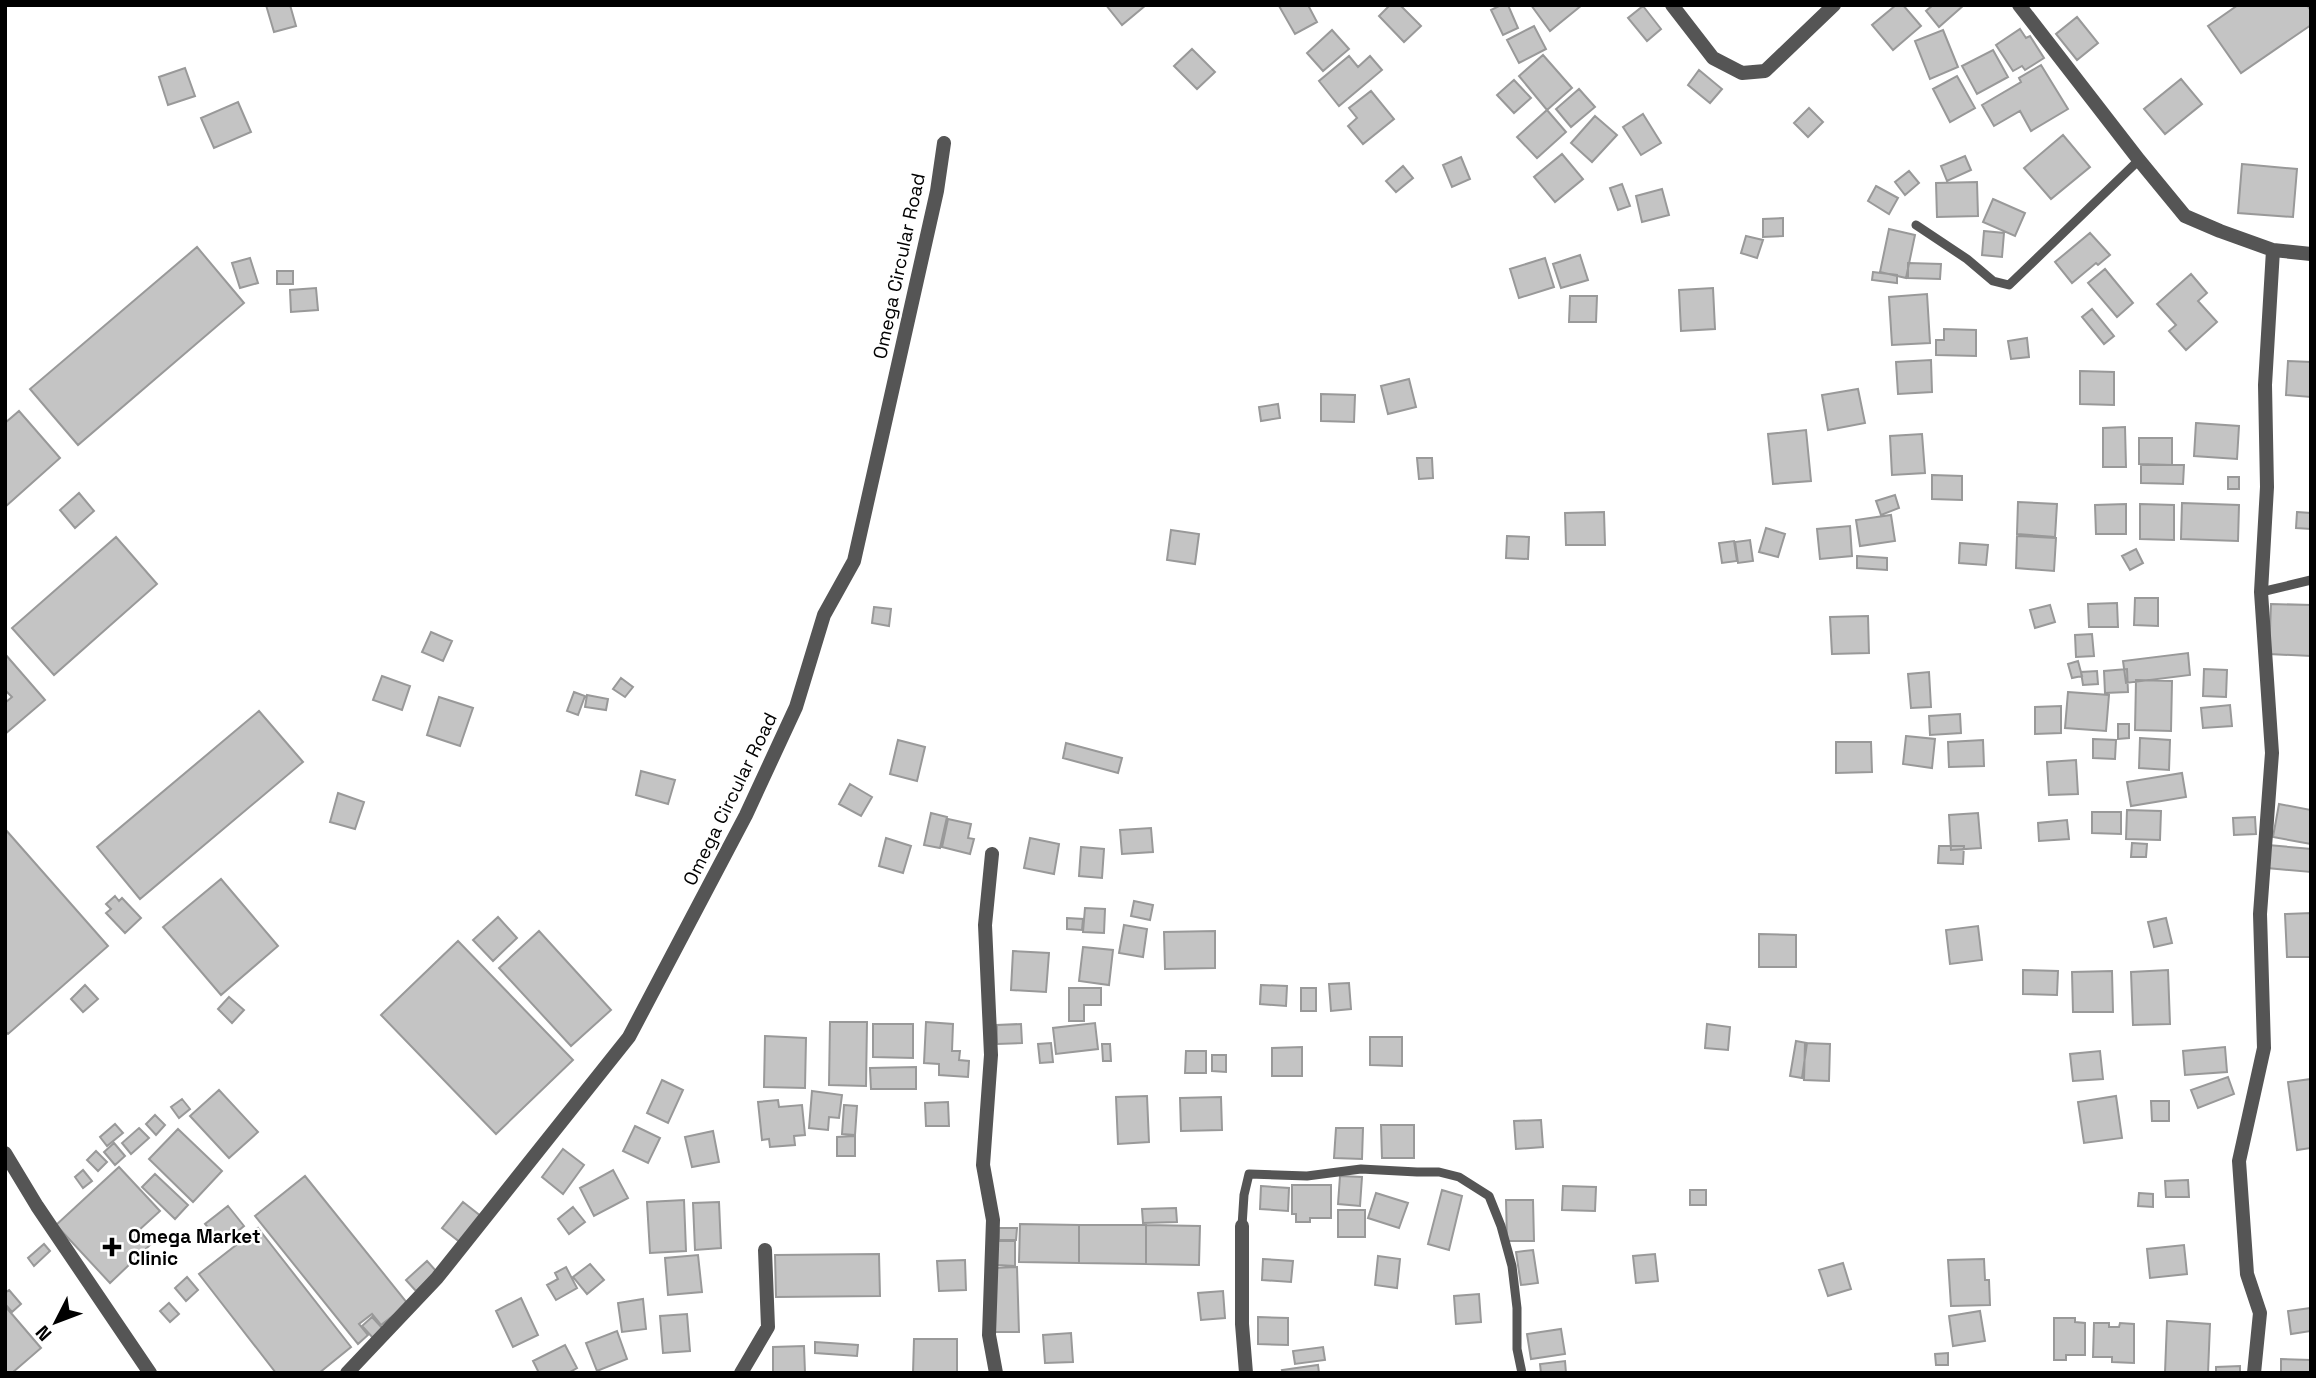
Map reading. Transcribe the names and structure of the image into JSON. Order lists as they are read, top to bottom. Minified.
{"streets":{"street":["Omega Circular Road"]},"places":{"health":["Omega Market Clinic"]},"north":"bottom left"}
